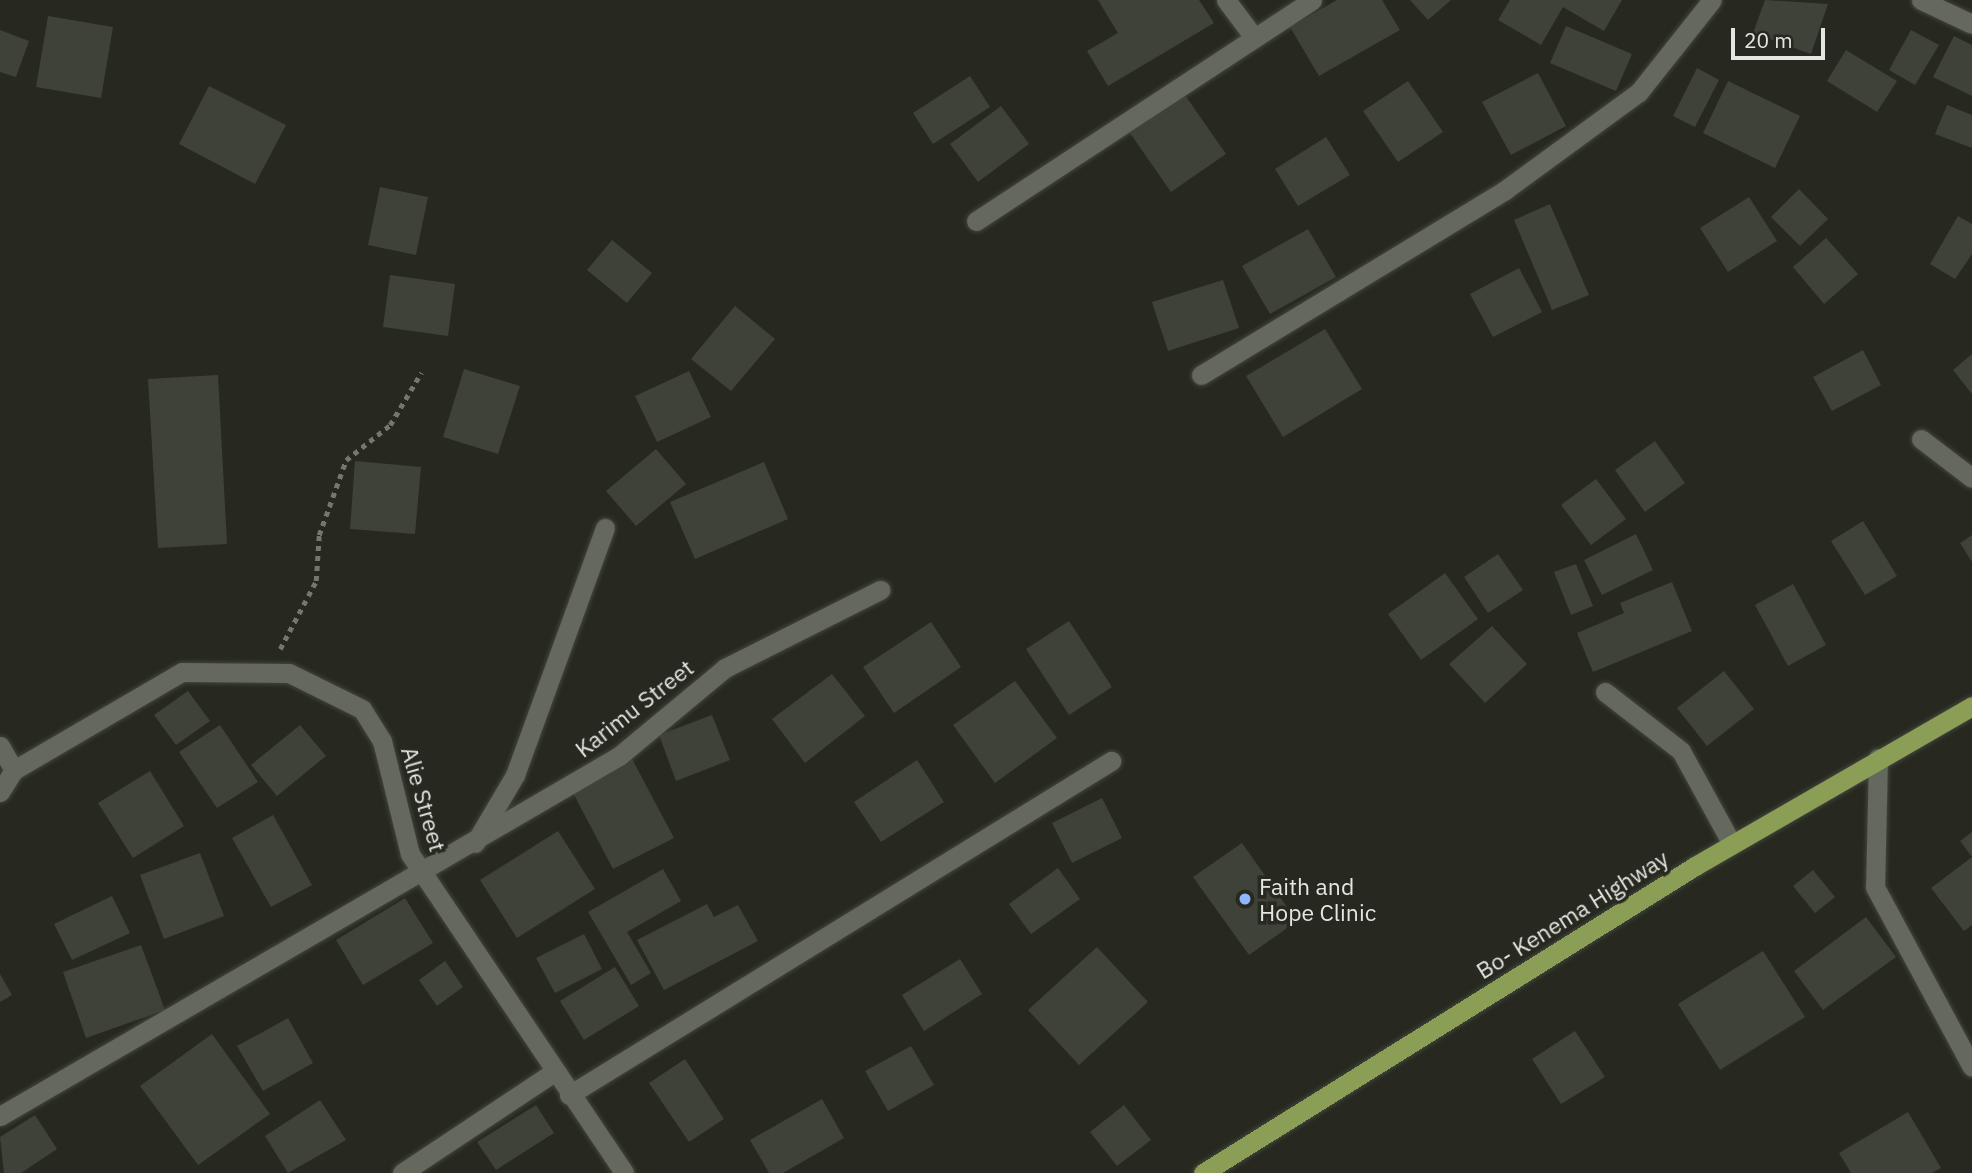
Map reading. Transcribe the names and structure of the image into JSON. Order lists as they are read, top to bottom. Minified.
{"streets":{"highway":["Bo- Kenema Highway"],"street":["Karimu Street","Alie Street"]},"crossings":[["Karimu Street","Alie Street"]],"places":["Faith and Hope Clinic"],"scale_bar":"20 m"}
